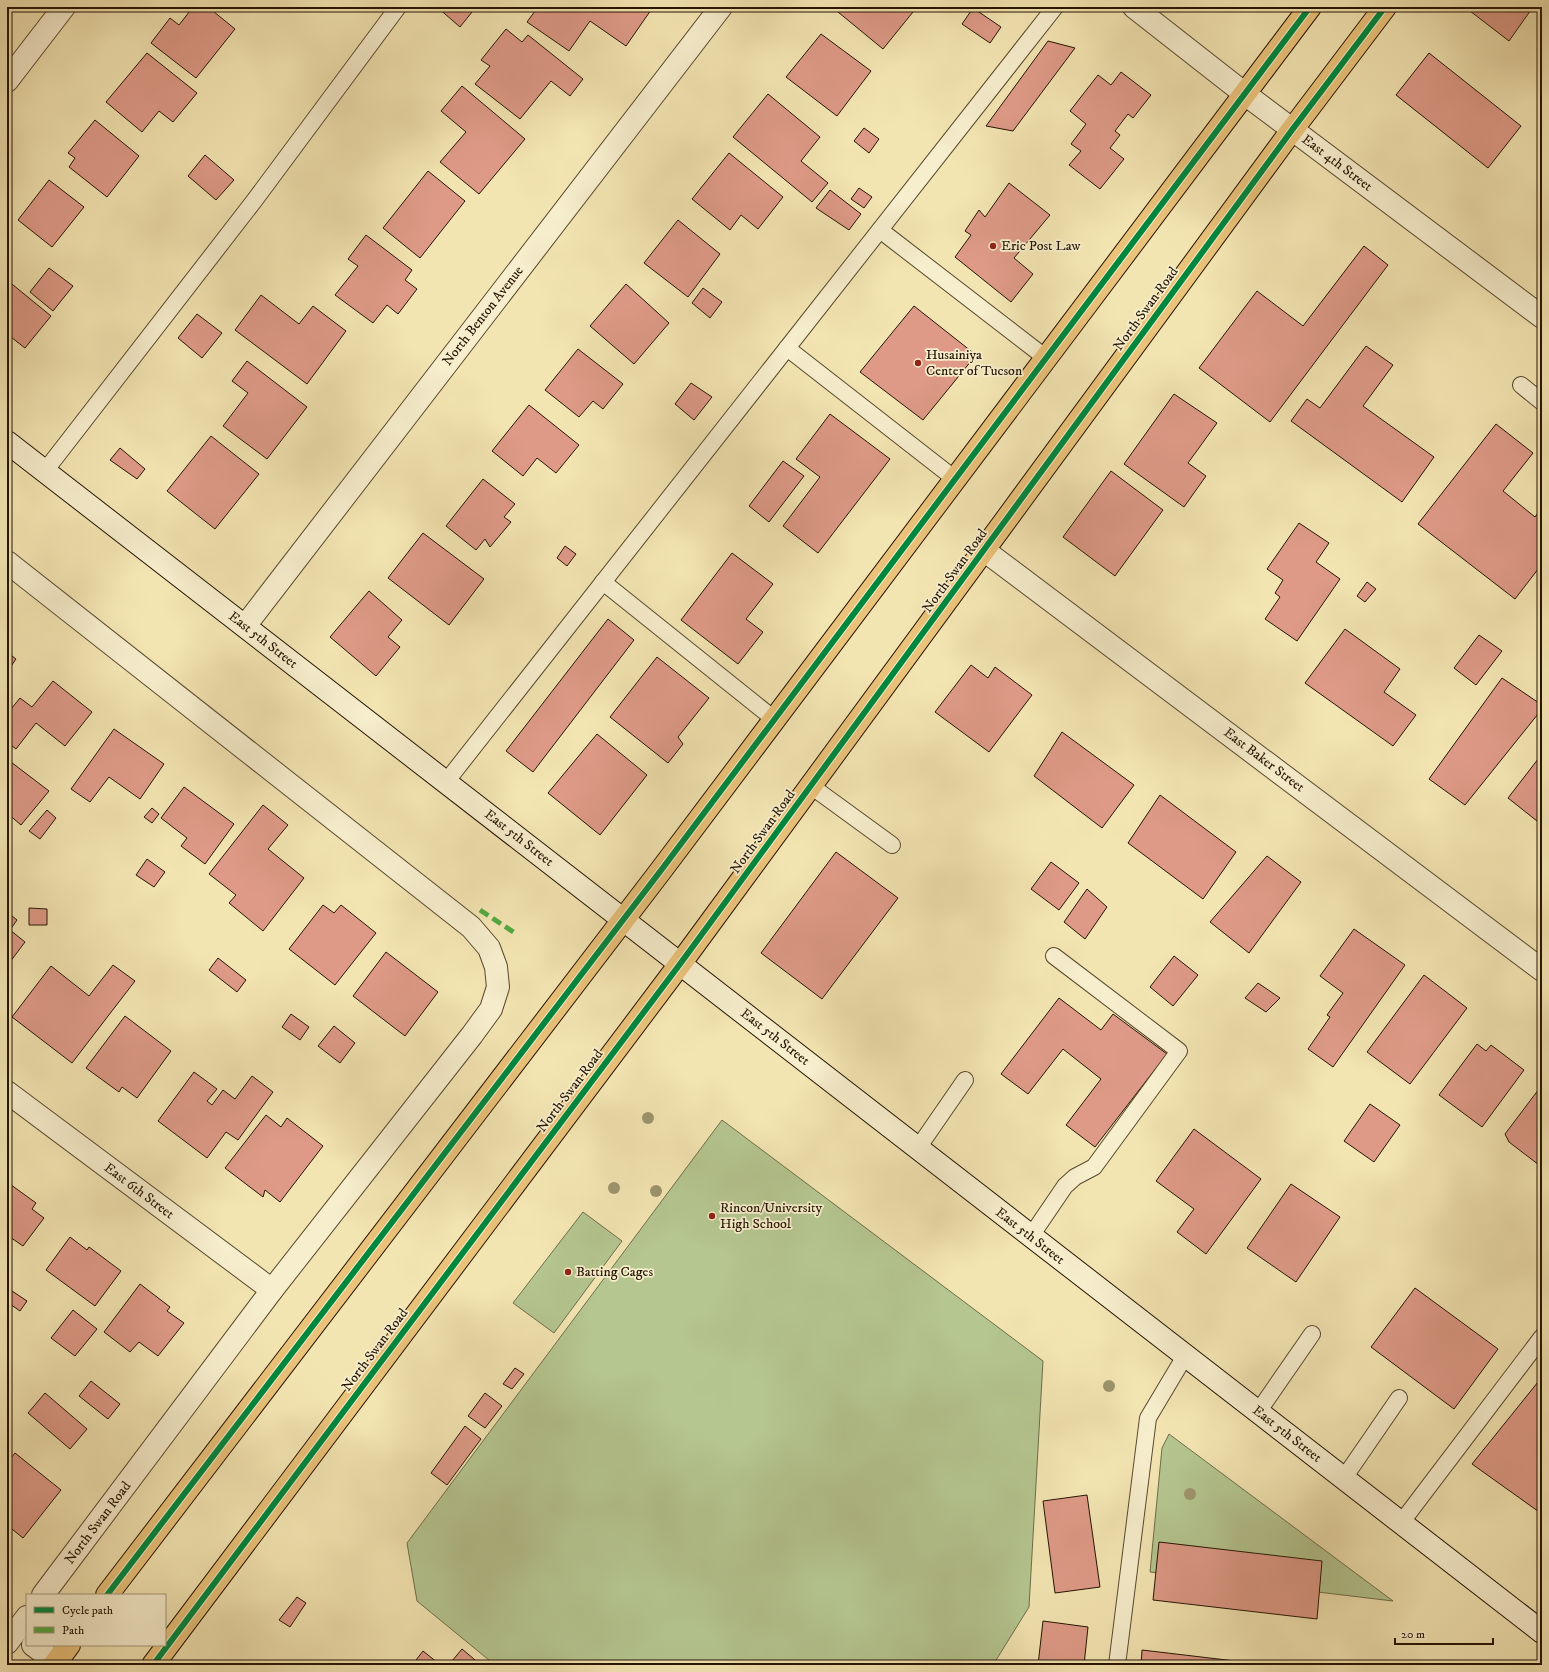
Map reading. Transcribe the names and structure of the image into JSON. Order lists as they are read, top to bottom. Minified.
{"streets":{"main road":["North Swan Road"],"street":["East 4th Street","North Benton Avenue","East 5th Street","East Baker Street","East 6th Street"]},"crossings":[["East 4th Street","North Swan Road"],["North Swan Road","East 5th Street"],["North Swan Road","East Baker Street"],["North Swan Road","East 6th Street"],["North Benton Avenue","East 5th Street"]],"places":["Eric Post Law","Husainiya Center of Tucson","Rincon/University High School","Batting Cages"],"legend":["Cycle path","Path"],"scale_bar":"20 m"}
